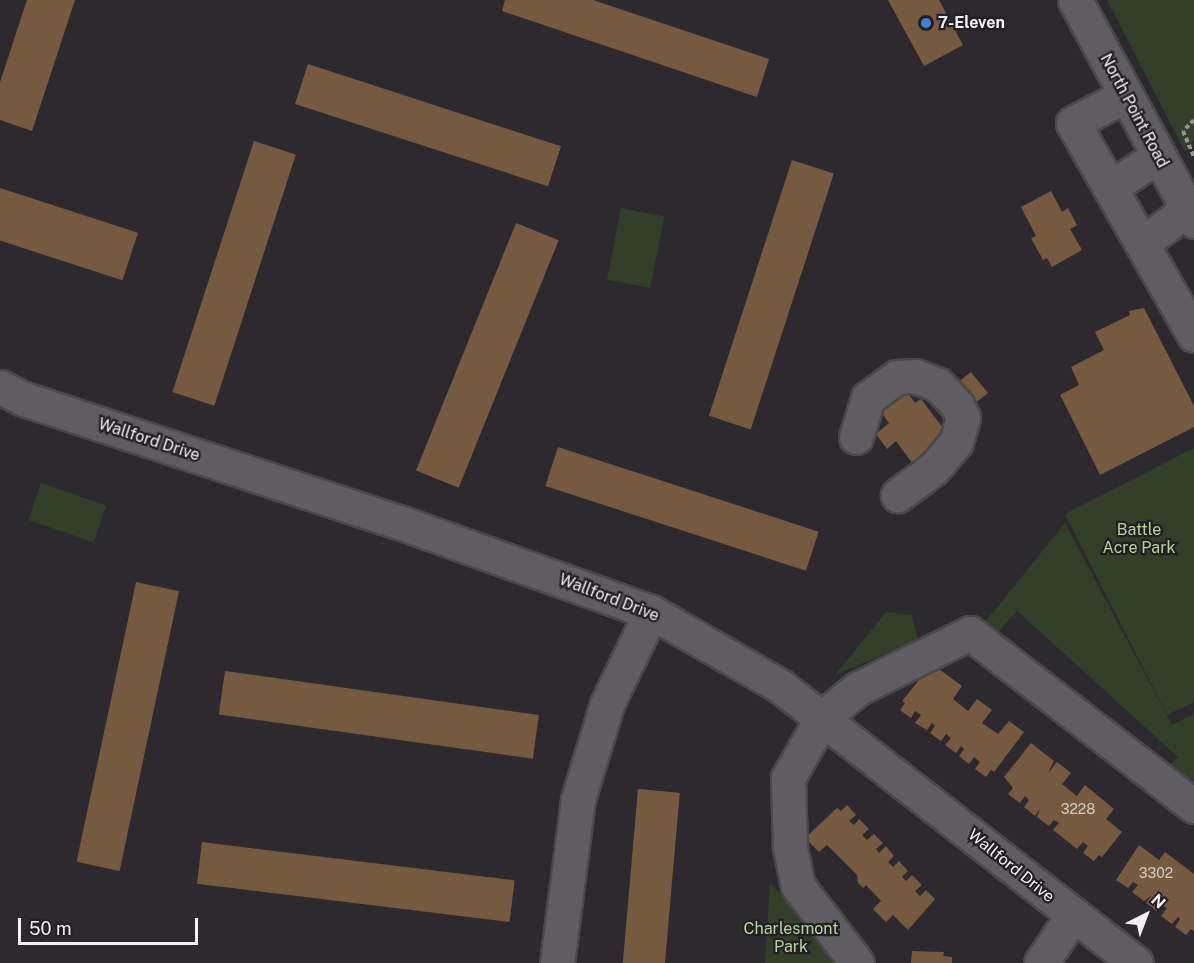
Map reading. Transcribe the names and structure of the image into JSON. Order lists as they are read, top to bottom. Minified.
{"streets":{"street":["North Point Road","Wallford Drive"]},"parks":["Battle Acre Park","Charlesmont Park"],"places":["7-Eleven"],"house_numbers":["3228","3302"],"scale_bar":"50 m","north":"top right"}
